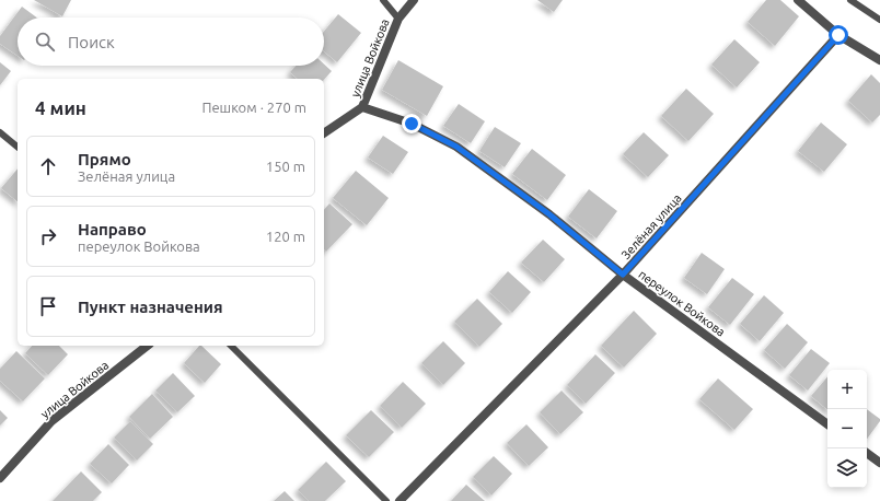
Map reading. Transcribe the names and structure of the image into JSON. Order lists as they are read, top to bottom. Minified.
{"streets":{"street":["улица Войкова","Зелёная улица","переулок Войкова"]},"crossings":[["улица Войкова","переулок Войкова"],["Зелёная улица","переулок Войкова"]],"page":{"search":"Поиск","heading":["4 мин","Пешком · 270 m"],"list":[["Прямо","Зелёная улица","150 m"],["Направо","переулок Войкова","120 m"],"Пункт назначения"],"map_buttons":["+","−"]}}
